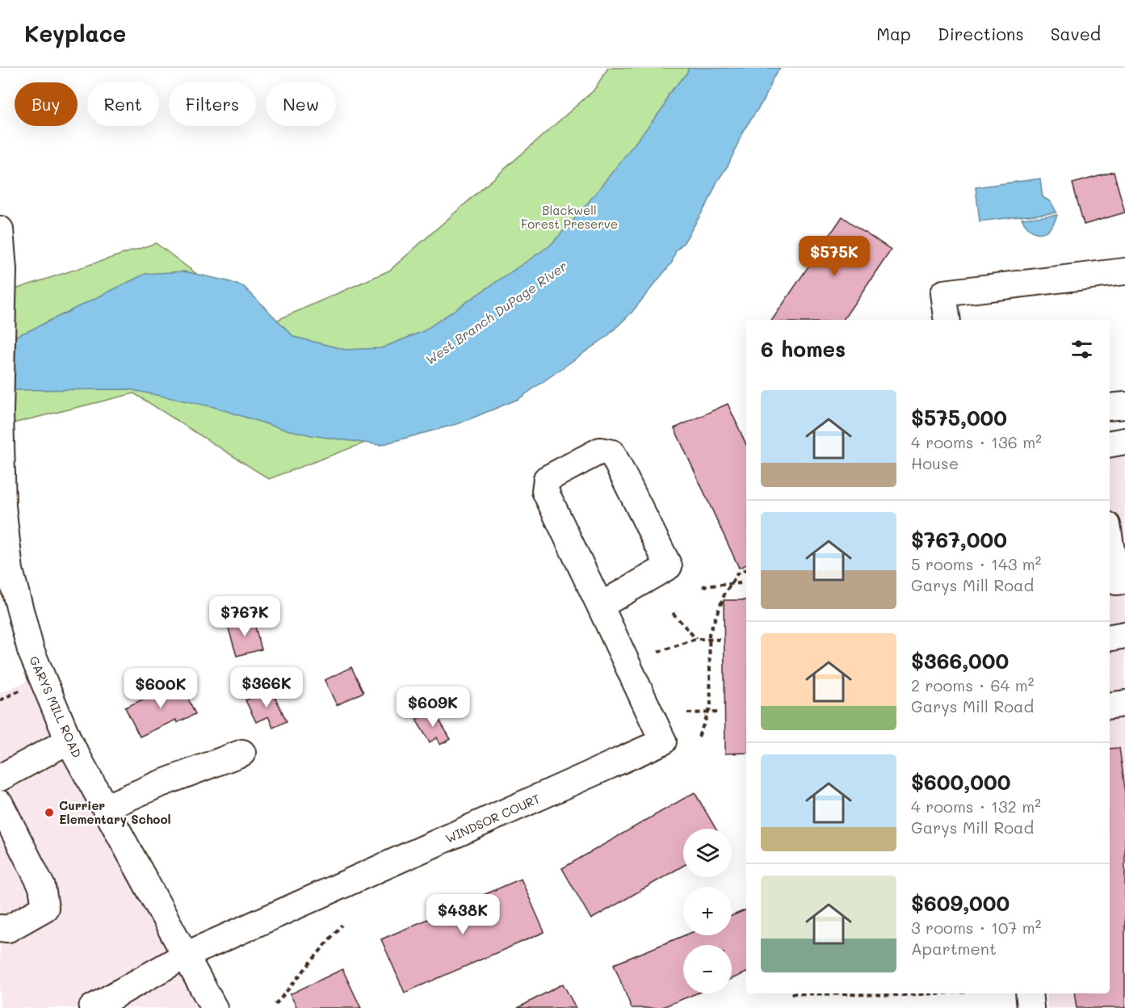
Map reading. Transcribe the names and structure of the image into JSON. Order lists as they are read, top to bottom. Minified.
{"streets":{"street":["GARYS MILL ROAD","WINDSOR COURT"]},"crossings":[["GARYS MILL ROAD","WINDSOR COURT"]],"water":["West Branch DuPage River"],"parks":["Blackwell Forest Preserve"],"places":["Currier Elementary School"],"page":{"header":"Keyplace","nav":["Map","Directions","Saved"],"chip":["Buy","Rent","Filters","New"],"price":["$575K","$767K","$366K","$600K","$609K","$438K"],"heading":"6 homes","list":[{"name":"$575,000","note":"4 rooms · 136 m² · House"},{"name":"$767,000","note":"5 rooms · 143 m² · Garys Mill Road"},{"name":"$366,000","note":"2 rooms · 64 m² · Garys Mill Road"},{"name":"$600,000","note":"4 rooms · 132 m² · Garys Mill Road"},{"name":"$609,000","note":"3 rooms · 107 m² · Apartment"}],"map_buttons":["+","−"]}}
